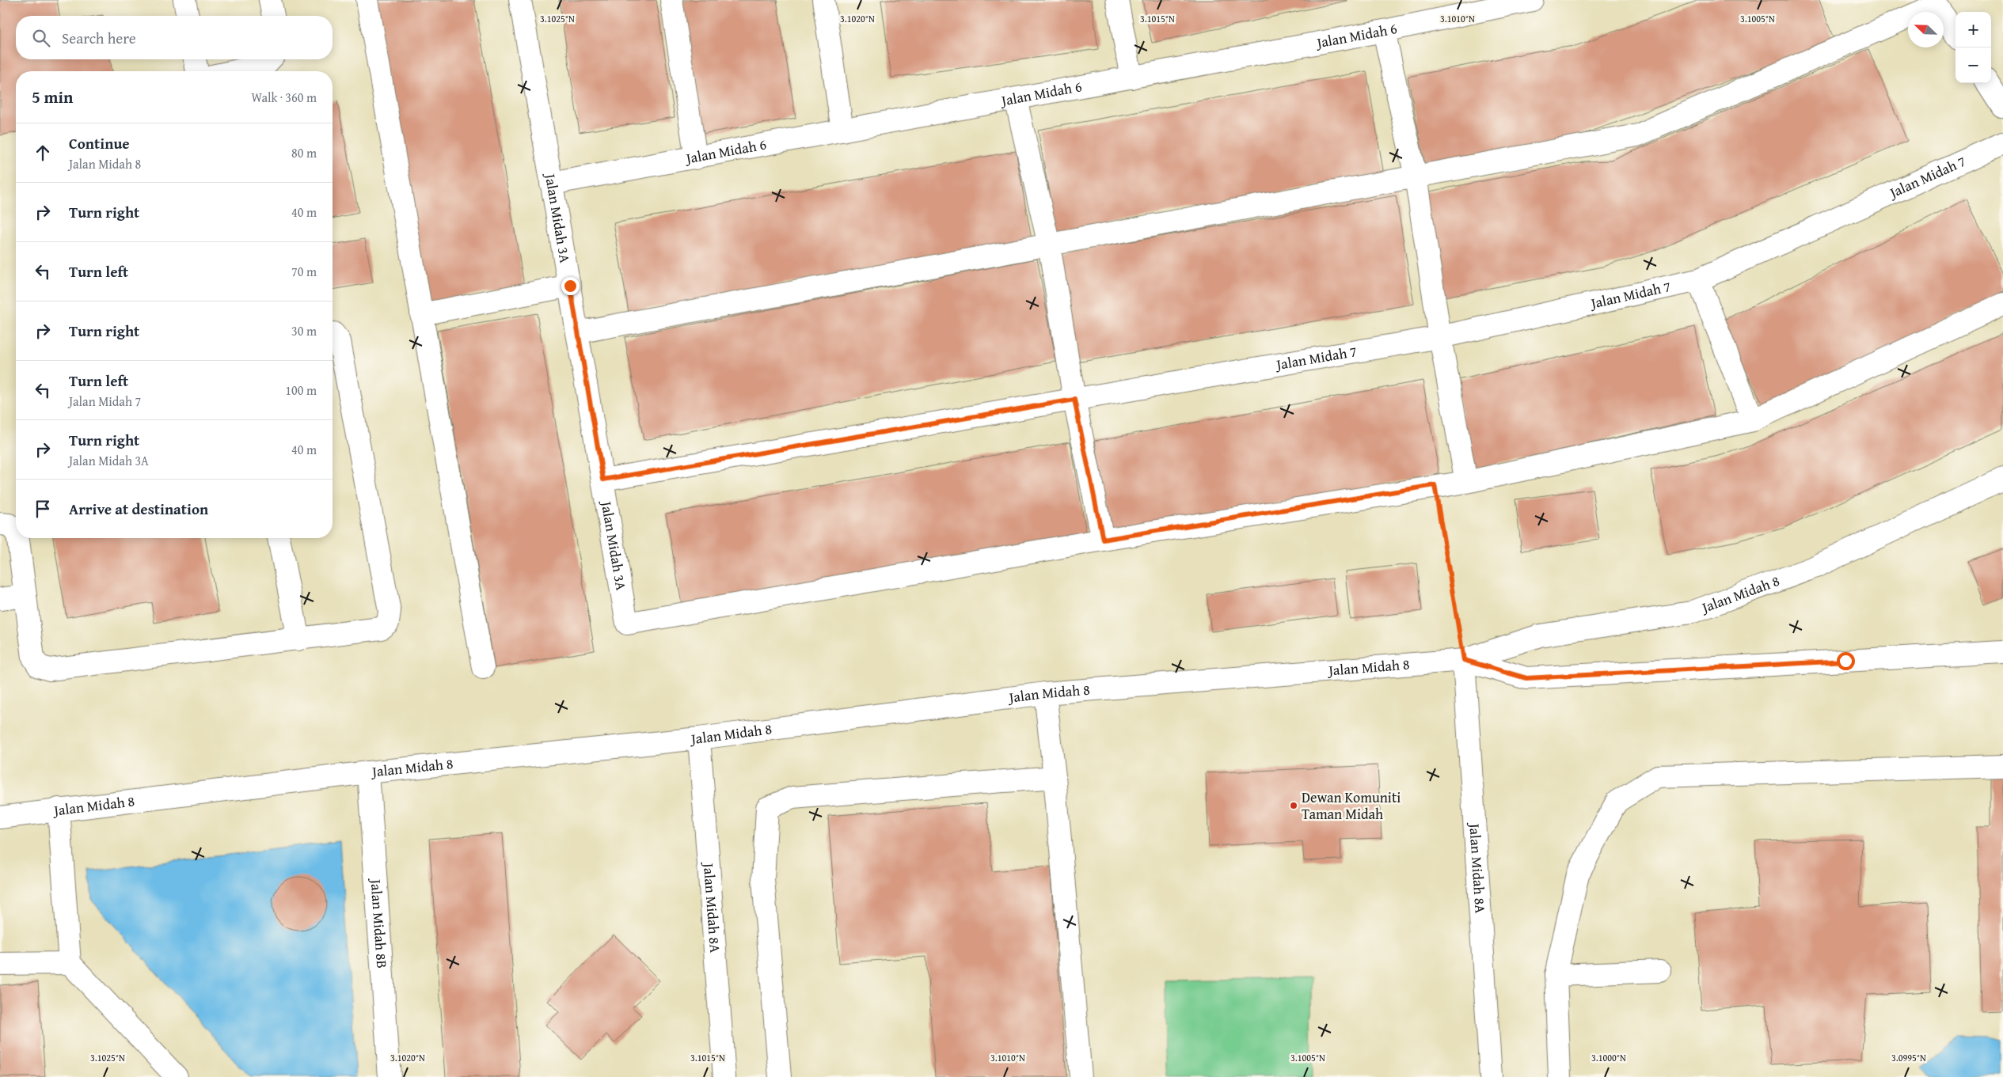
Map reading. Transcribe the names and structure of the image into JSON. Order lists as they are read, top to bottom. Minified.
{"streets":{"street":["Jalan Midah 6","Jalan Midah 7","Jalan Midah 3A","Jalan Midah 8","Jalan Midah 8A","Jalan Midah 8B"]},"crossings":[["Jalan Midah 6","Jalan Midah 3A"],["Jalan Midah 7","Jalan Midah 3A"],["Jalan Midah 8","Jalan Midah 8A"],["Jalan Midah 8","Jalan Midah 8B"]],"places":["Dewan Komuniti Taman Midah"],"north":"top left","page":{"map_buttons":["+","−"],"search":"Search here","heading":["5 min","Walk · 360 m"],"list":[["Continue","Jalan Midah 8","80 m"],["Turn right","40 m"],["Turn left","70 m"],["Turn right","30 m"],["Turn left","Jalan Midah 7","100 m"],["Turn right","Jalan Midah 3A","40 m"],"Arrive at destination"]},"coordinates":["3.1010°N","3.1025°N","3.1020°N","3.1015°N","3.1005°N","3.1000°N","3.0995°N"]}
